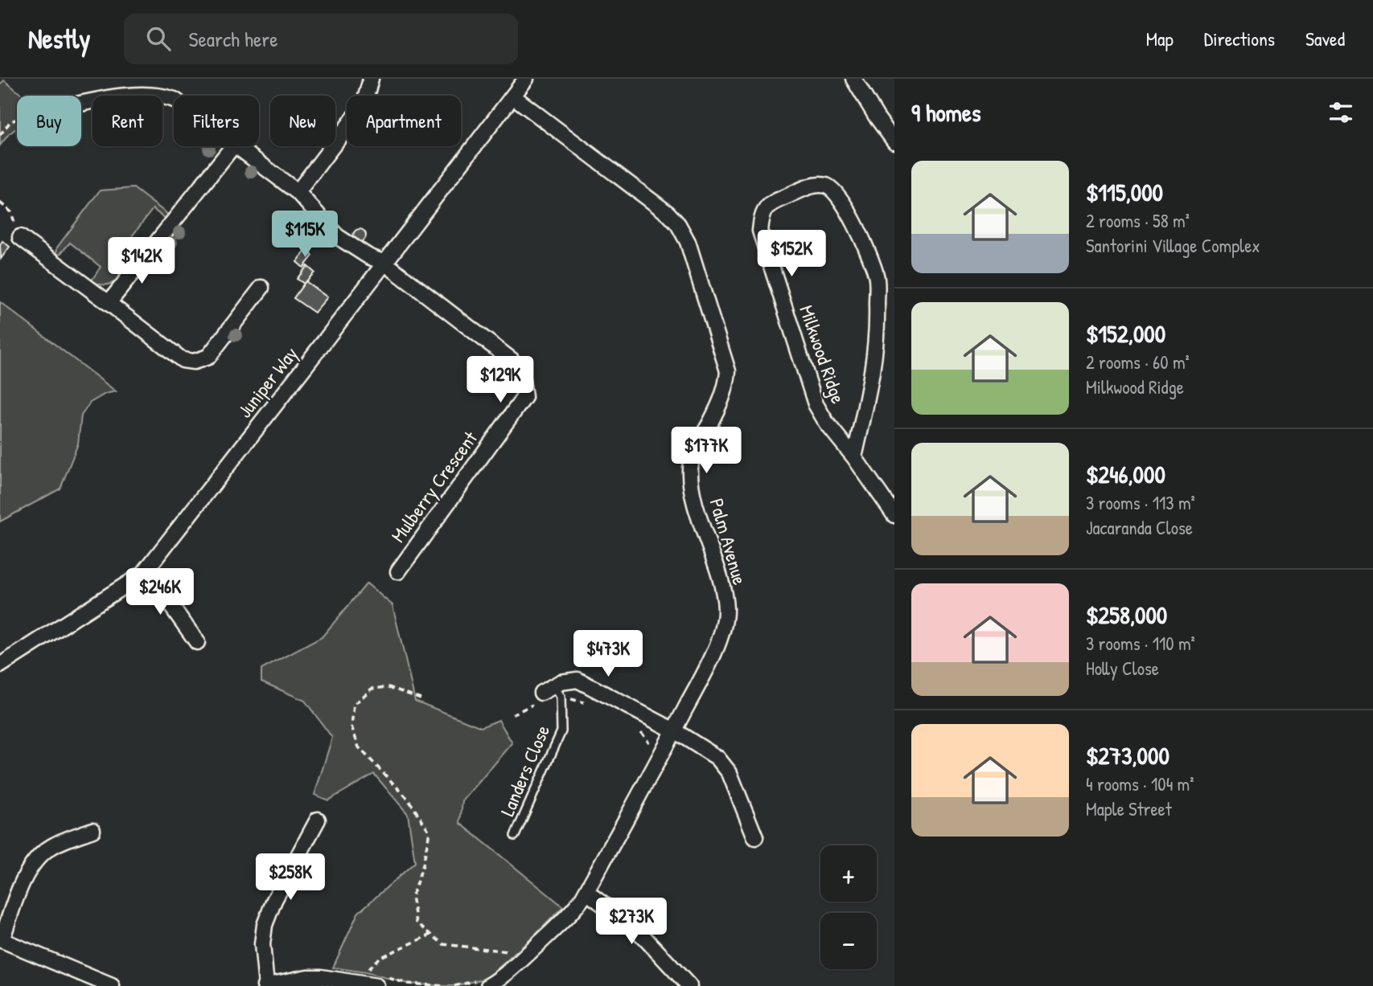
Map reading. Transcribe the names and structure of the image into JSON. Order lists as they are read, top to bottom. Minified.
{"streets":{"street":["Milkwood Ridge","Juniper Way","Mulberry Crescent","Palm Avenue"],"lane":["Landers Close"]},"crossings":[["Juniper Way","Mulberry Crescent"],["Juniper Way","Palm Avenue"]],"page":{"header":"Nestly","search":"Search here","nav":["Map","Directions","Saved"],"heading":"9 homes","chip":["Buy","Rent","Filters","New","Apartment"],"list":[{"name":"$115,000","note":"2 rooms · 58 m² · Santorini Village Complex"},{"name":"$152,000","note":"2 rooms · 60 m² · Milkwood Ridge"},{"name":"$246,000","note":"3 rooms · 113 m² · Jacaranda Close"},{"name":"$258,000","note":"3 rooms · 110 m² · Holly Close"},{"name":"$273,000","note":"4 rooms · 104 m² · Maple Street"}],"price":["$115K","$152K","$142K","$129K","$177K","$246K","$473K","$258K","$273K"],"map_buttons":["+","−"]}}
